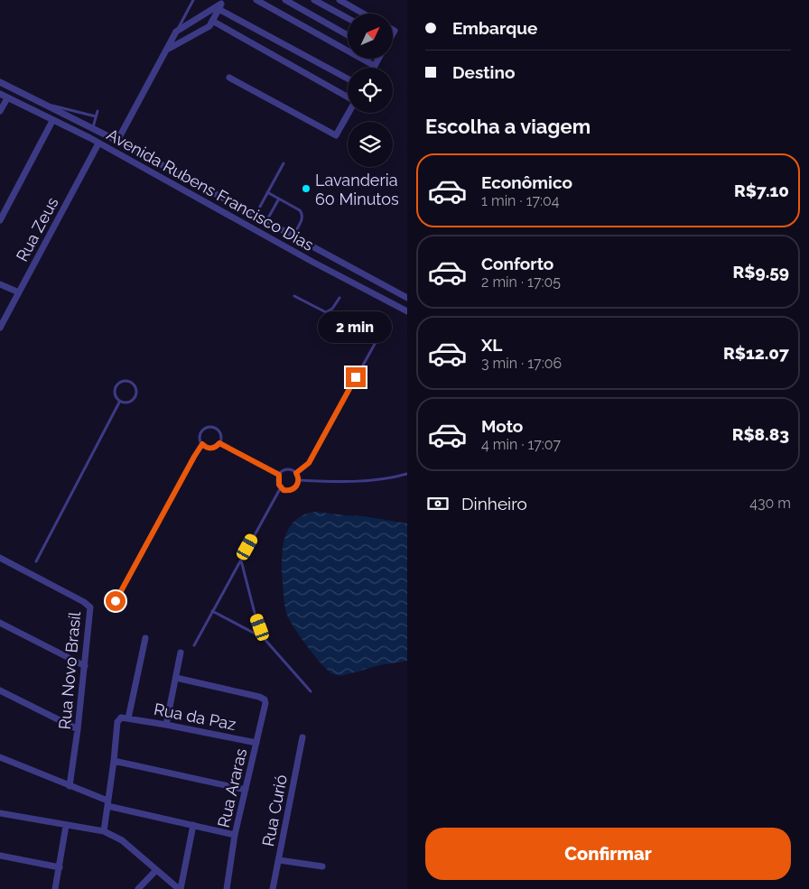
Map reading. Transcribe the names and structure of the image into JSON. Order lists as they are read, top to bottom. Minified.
{"streets":{"street":["Avenida Rubens Francisco Dias","Rua Zeus","Rua Novo Brasíl","Rua da Paz","Rua Araras","Rua Curió"]},"crossings":[["Avenida Rubens Francisco Dias","Rua Zeus"],["Rua da Paz","Rua Araras"]],"places":["Lavanderia 60 Minutos"],"north":"top right","page":{"banner":["Embarque","Destino"],"heading":"Escolha a viagem","list":[{"name":"Econômico","note":"1 min · 17:04","value":"R$7.10"},{"name":"Conforto","note":"2 min · 17:05","value":"R$9.59"},{"name":"XL","note":"3 min · 17:06","value":"R$12.07"},{"name":"Moto","note":"4 min · 17:07","value":"R$8.83"}],"bubble":"2 min","pay":["Dinheiro","430 m"],"buttons":"Confirmar"}}
